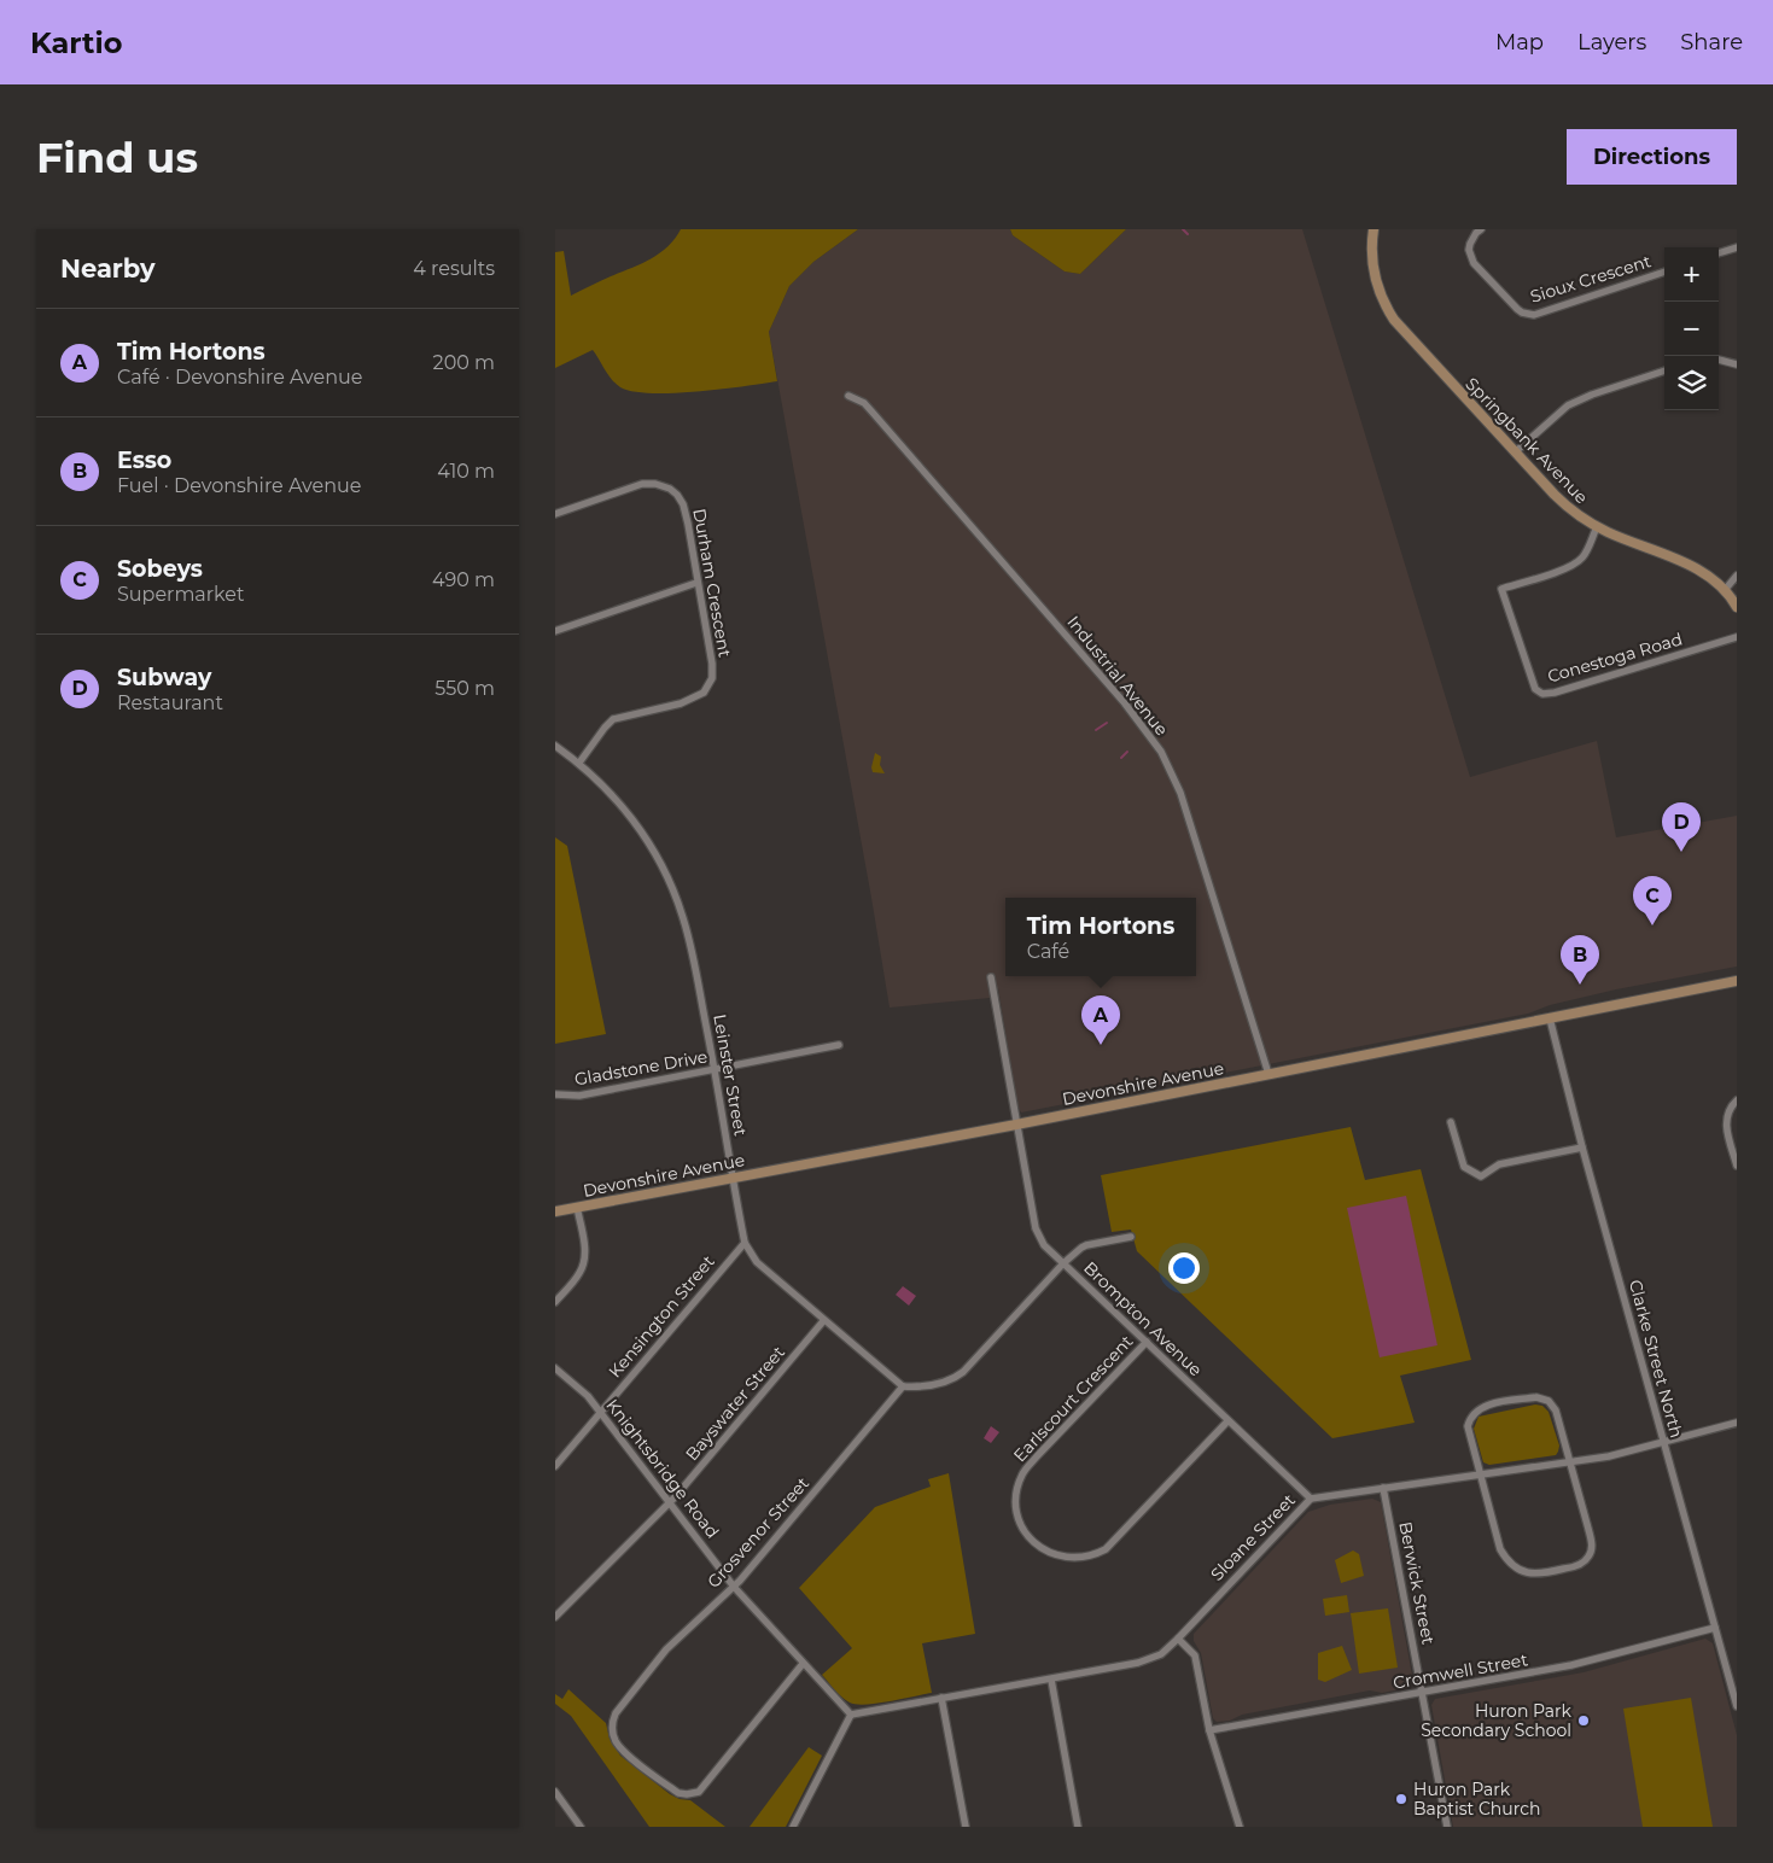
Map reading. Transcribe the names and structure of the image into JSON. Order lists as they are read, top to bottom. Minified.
{"streets":{"main road":["Springbank Avenue","Devonshire Avenue"],"street":["Sioux Crescent","Durham Crescent","Conestoga Road","Industrial Avenue","Gladstone Drive","Leinster Street","Kensington Street","Brompton Avenue","Clarke Street North","Earlscourt Crescent","Bayswater Street","Knightsbridge Road","Grosvenor Street","Sloane Street","Berwick Street","Cromwell Street"]},"crossings":[["Springbank Avenue","Conestoga Road"],["Durham Crescent","Leinster Street"],["Industrial Avenue","Devonshire Avenue"],["Gladstone Drive","Leinster Street"],["Leinster Street","Devonshire Avenue"],["Leinster Street","Kensington Street"],["Leinster Street","Bayswater Street"],["Leinster Street","Grosvenor Street"],["Devonshire Avenue","Brompton Avenue"],["Devonshire Avenue","Clarke Street North"],["Kensington Street","Knightsbridge Road"],["Brompton Avenue","Earlscourt Crescent"],["Brompton Avenue","Sloane Street"],["Clarke Street North","Sloane Street"],["Clarke Street North","Cromwell Street"],["Bayswater Street","Knightsbridge Road"],["Knightsbridge Road","Grosvenor Street"],["Knightsbridge Road","Sloane Street"],["Sloane Street","Berwick Street"],["Berwick Street","Cromwell Street"]],"places":["Huron Park Secondary School","Huron Park Baptist Church"],"page":{"header":"Kartio","nav":["Map","Layers","Share"],"buttons":"Directions","title":"Find us","heading":["Nearby","4 results"],"map_buttons":["+","−"],"list":[{"mark":"A","name":"Tim Hortons","note":"Café · Devonshire Avenue","value":"200 m"},{"mark":"B","name":"Esso","note":"Fuel · Devonshire Avenue","value":"410 m"},{"mark":"C","name":"Sobeys","note":"Supermarket","value":"490 m"},{"mark":"D","name":"Subway","note":"Restaurant","value":"550 m"}],"pins":["D","C","B","A"],"popup":["Tim Hortons","Café"]}}
